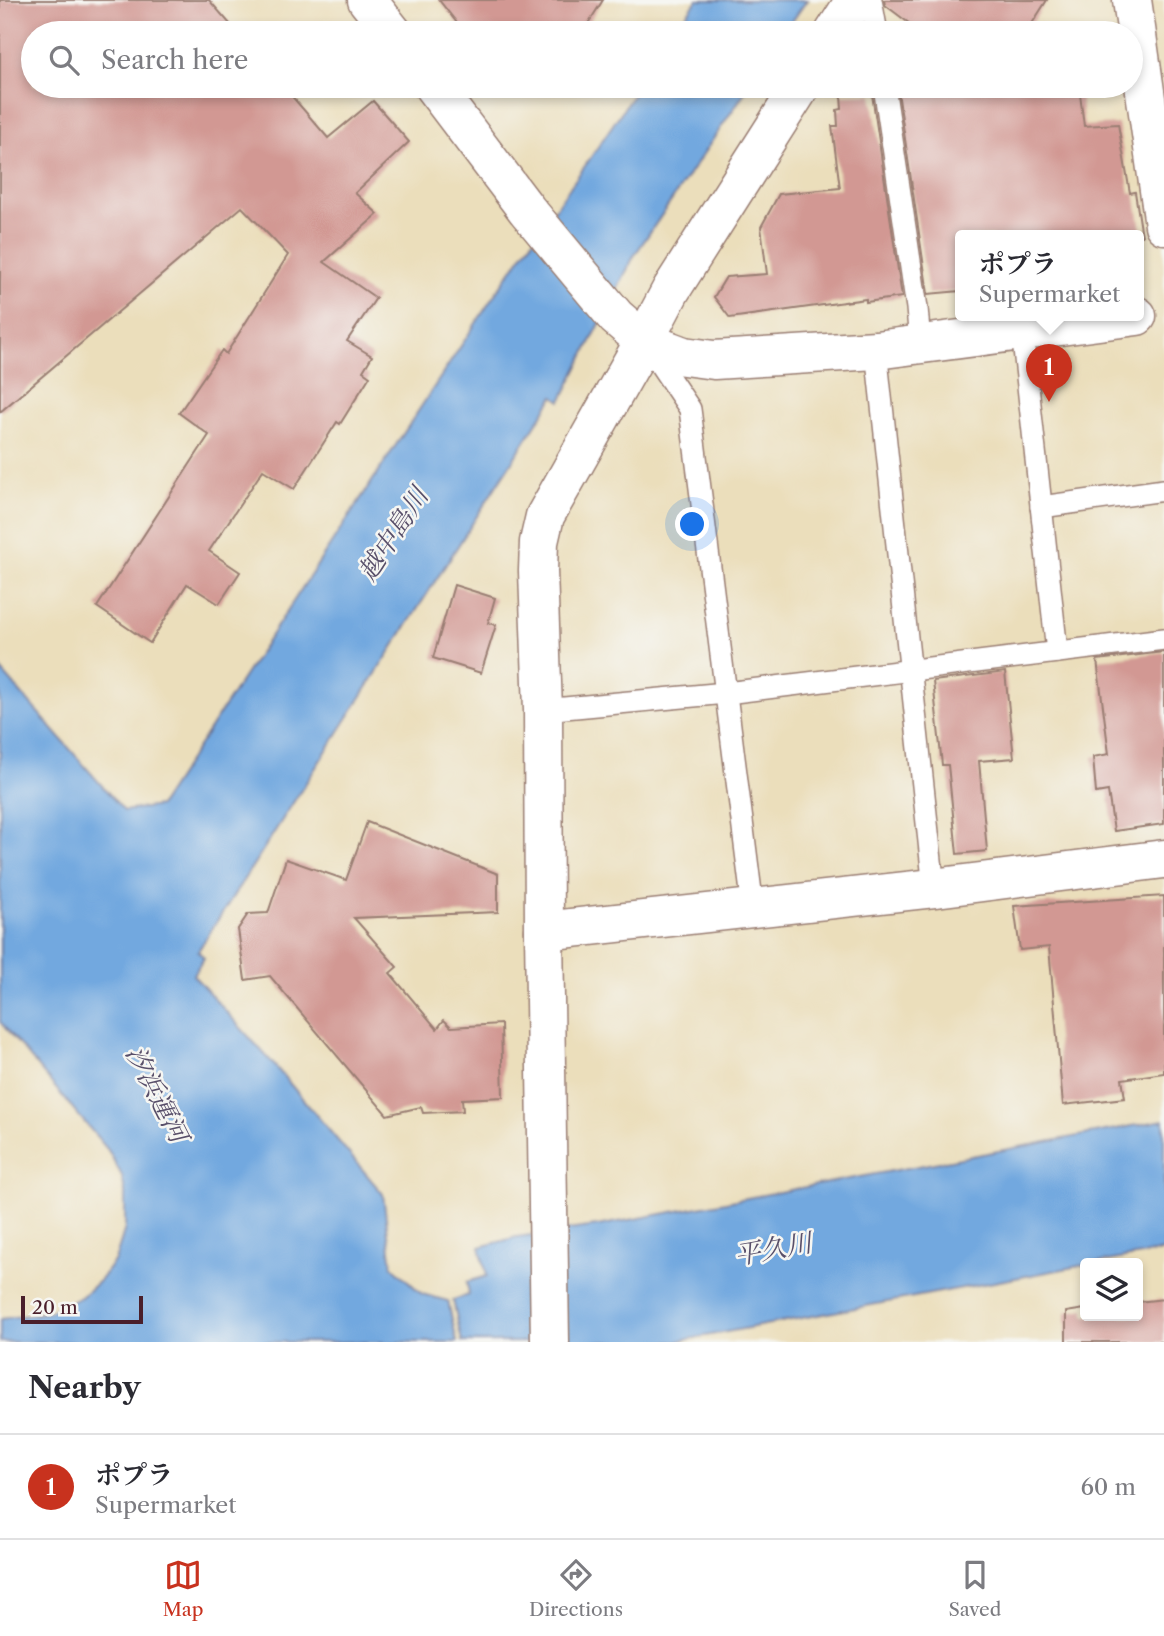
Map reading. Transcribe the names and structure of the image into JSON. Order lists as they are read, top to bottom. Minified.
{"water":["越中島川","汐浜運河","平久川"],"scale_bar":"20 m","page":{"search":"Search here","popup":["ポプラ","Supermarket"],"pins":"1","scale":"20 m","heading":"Nearby","list":[{"mark":"1","name":"ポプラ","note":"Supermarket","value":"60 m"}],"nav":["Map","Directions","Saved"]}}
